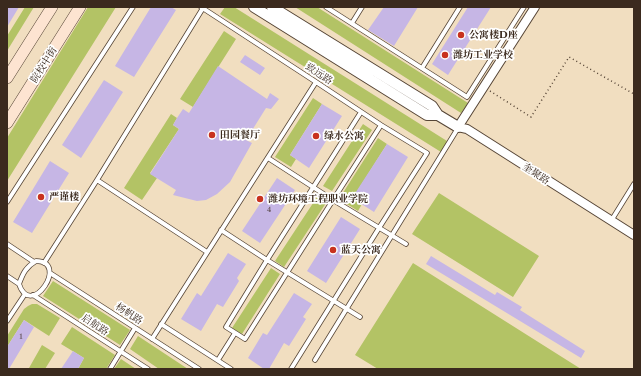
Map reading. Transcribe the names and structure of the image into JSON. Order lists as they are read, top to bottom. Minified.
{"streets":{"main road":["院校中街"],"street":["奎聚路"],"lane":["致远路","杨帆路","启航路"]},"crossings":[["杨帆路","启航路"]],"places":["公寓楼D座","潍坊工业学校","田园餐厅","绿水公寓","严谨楼","潍坊环境工程职业学院","蓝天公寓"],"house_numbers":["4","1"]}
